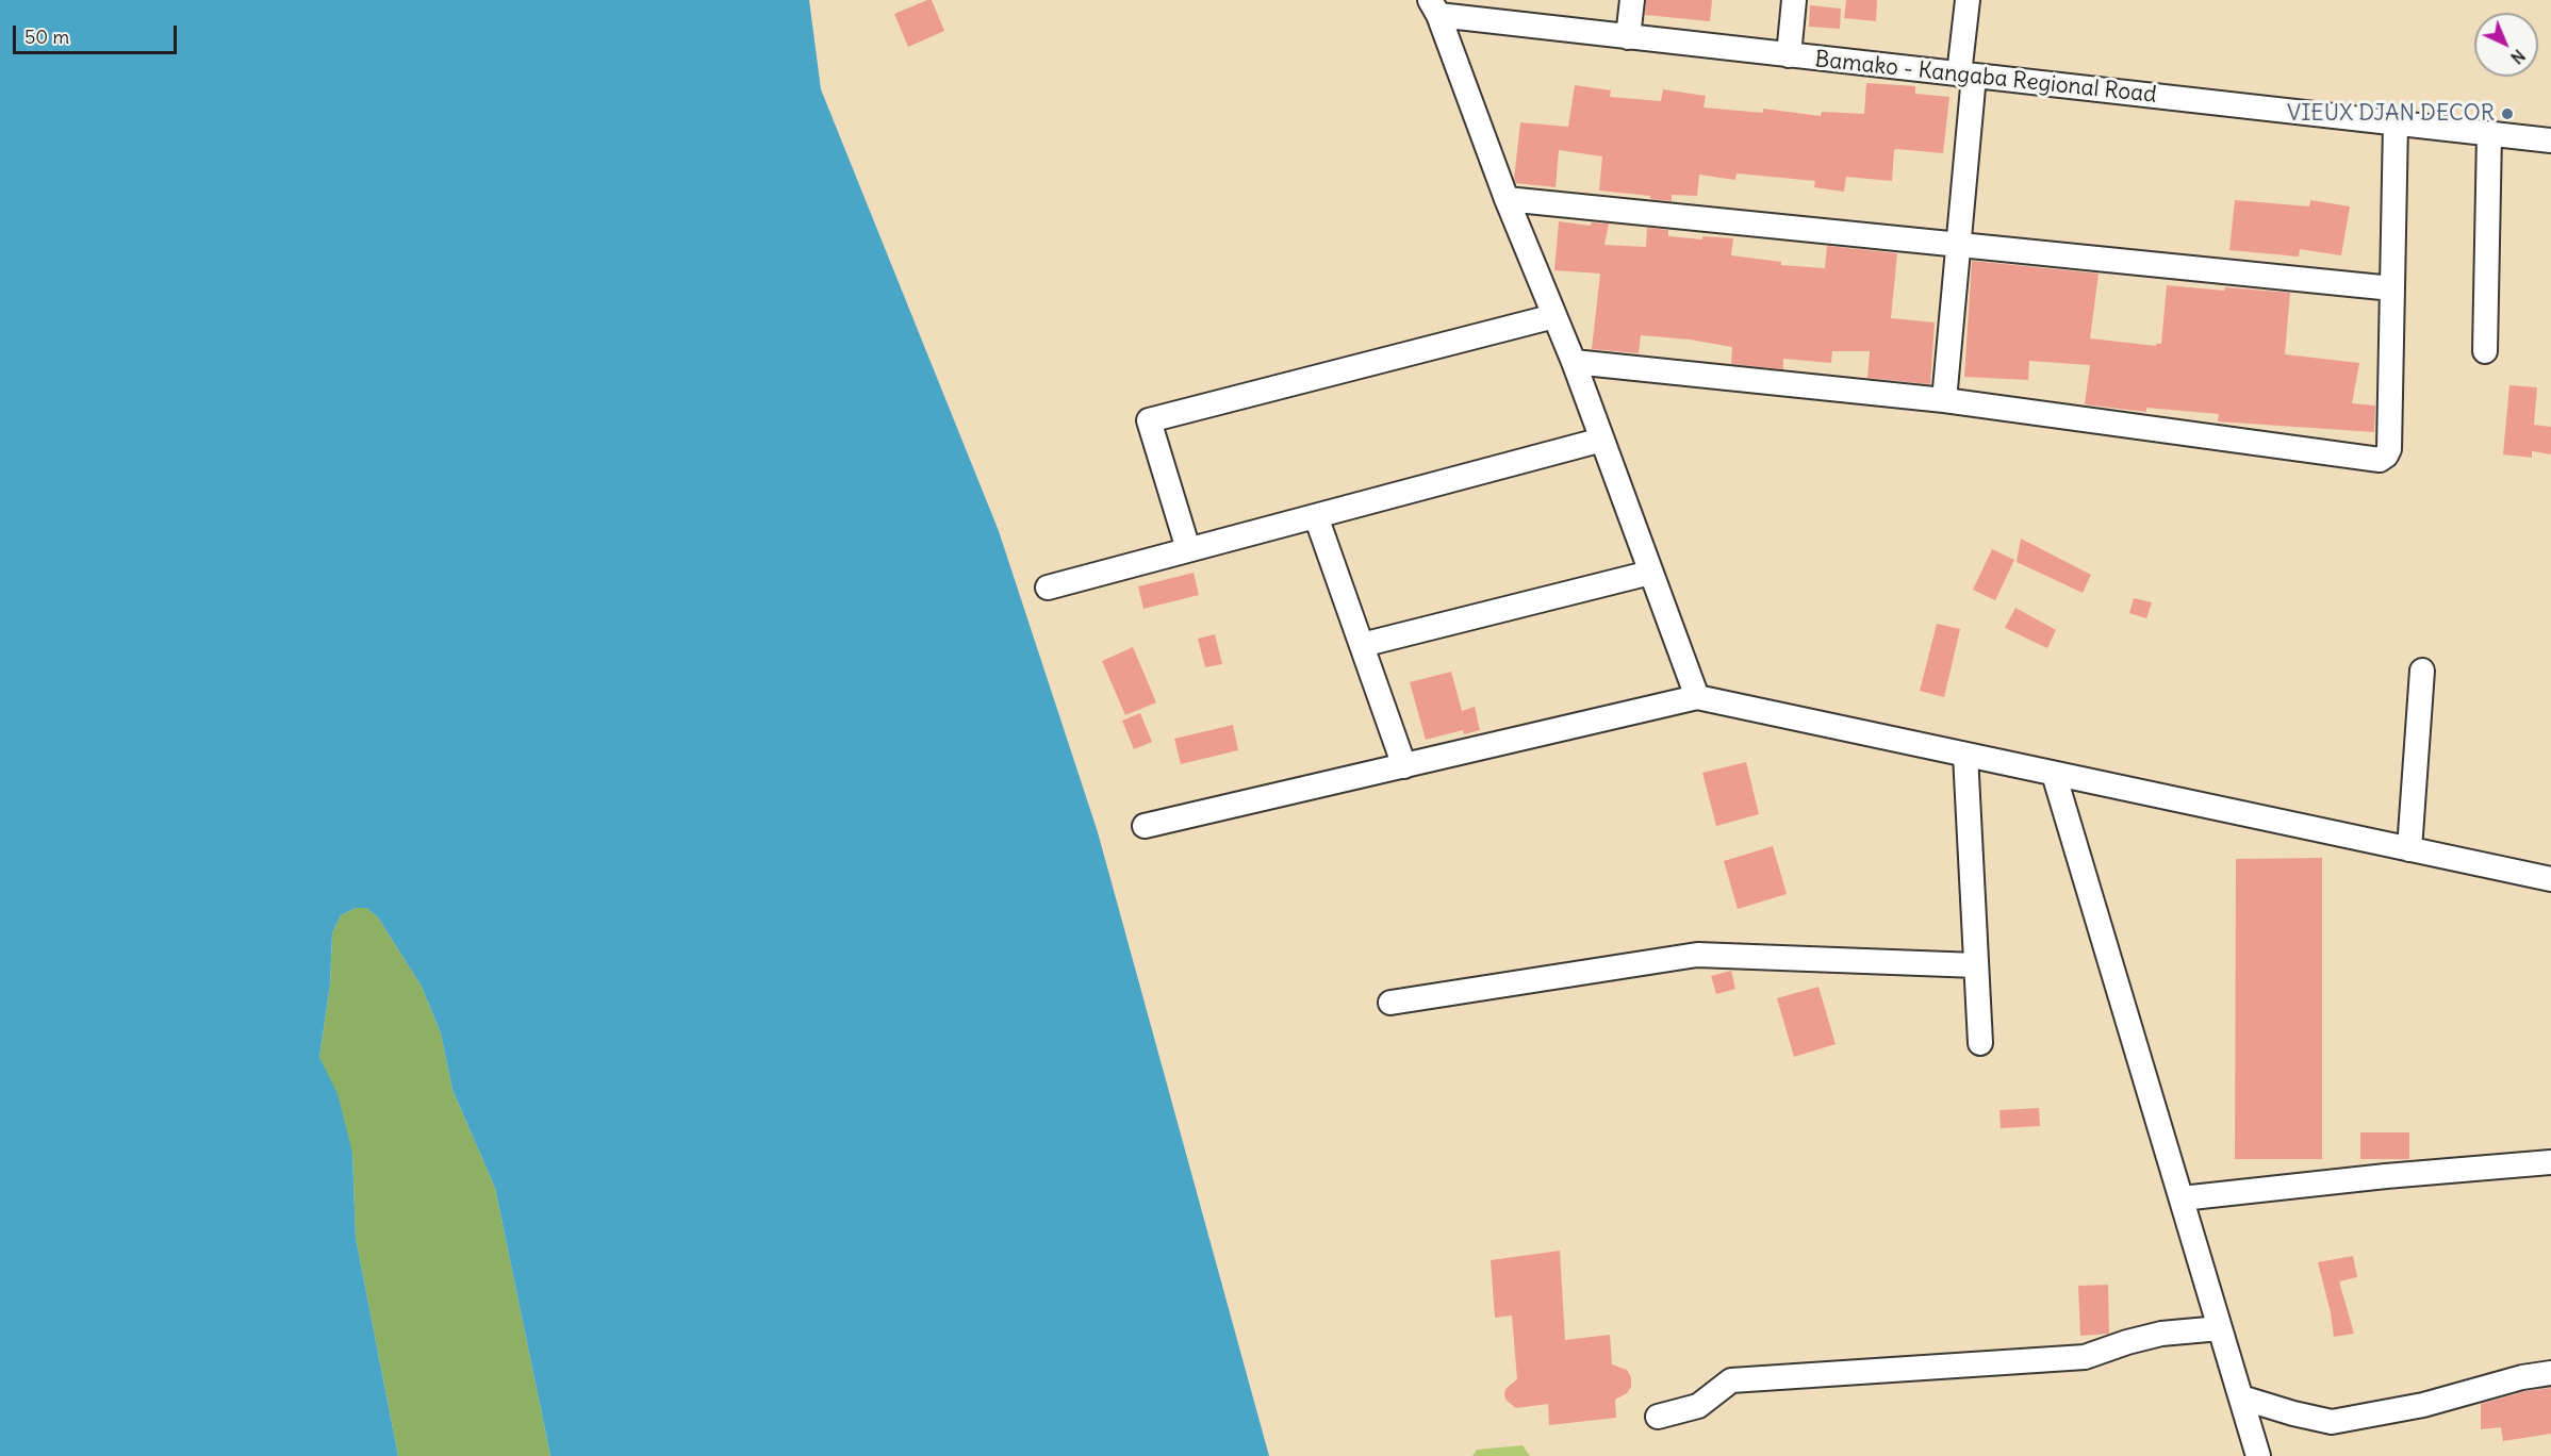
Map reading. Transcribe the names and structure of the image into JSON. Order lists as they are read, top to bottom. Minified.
{"streets":{"street":["Bamako - Kangaba Regional Road"]},"places":["VIEUX DJAN DECOR"],"scale_bar":"50 m","north":"bottom right"}
